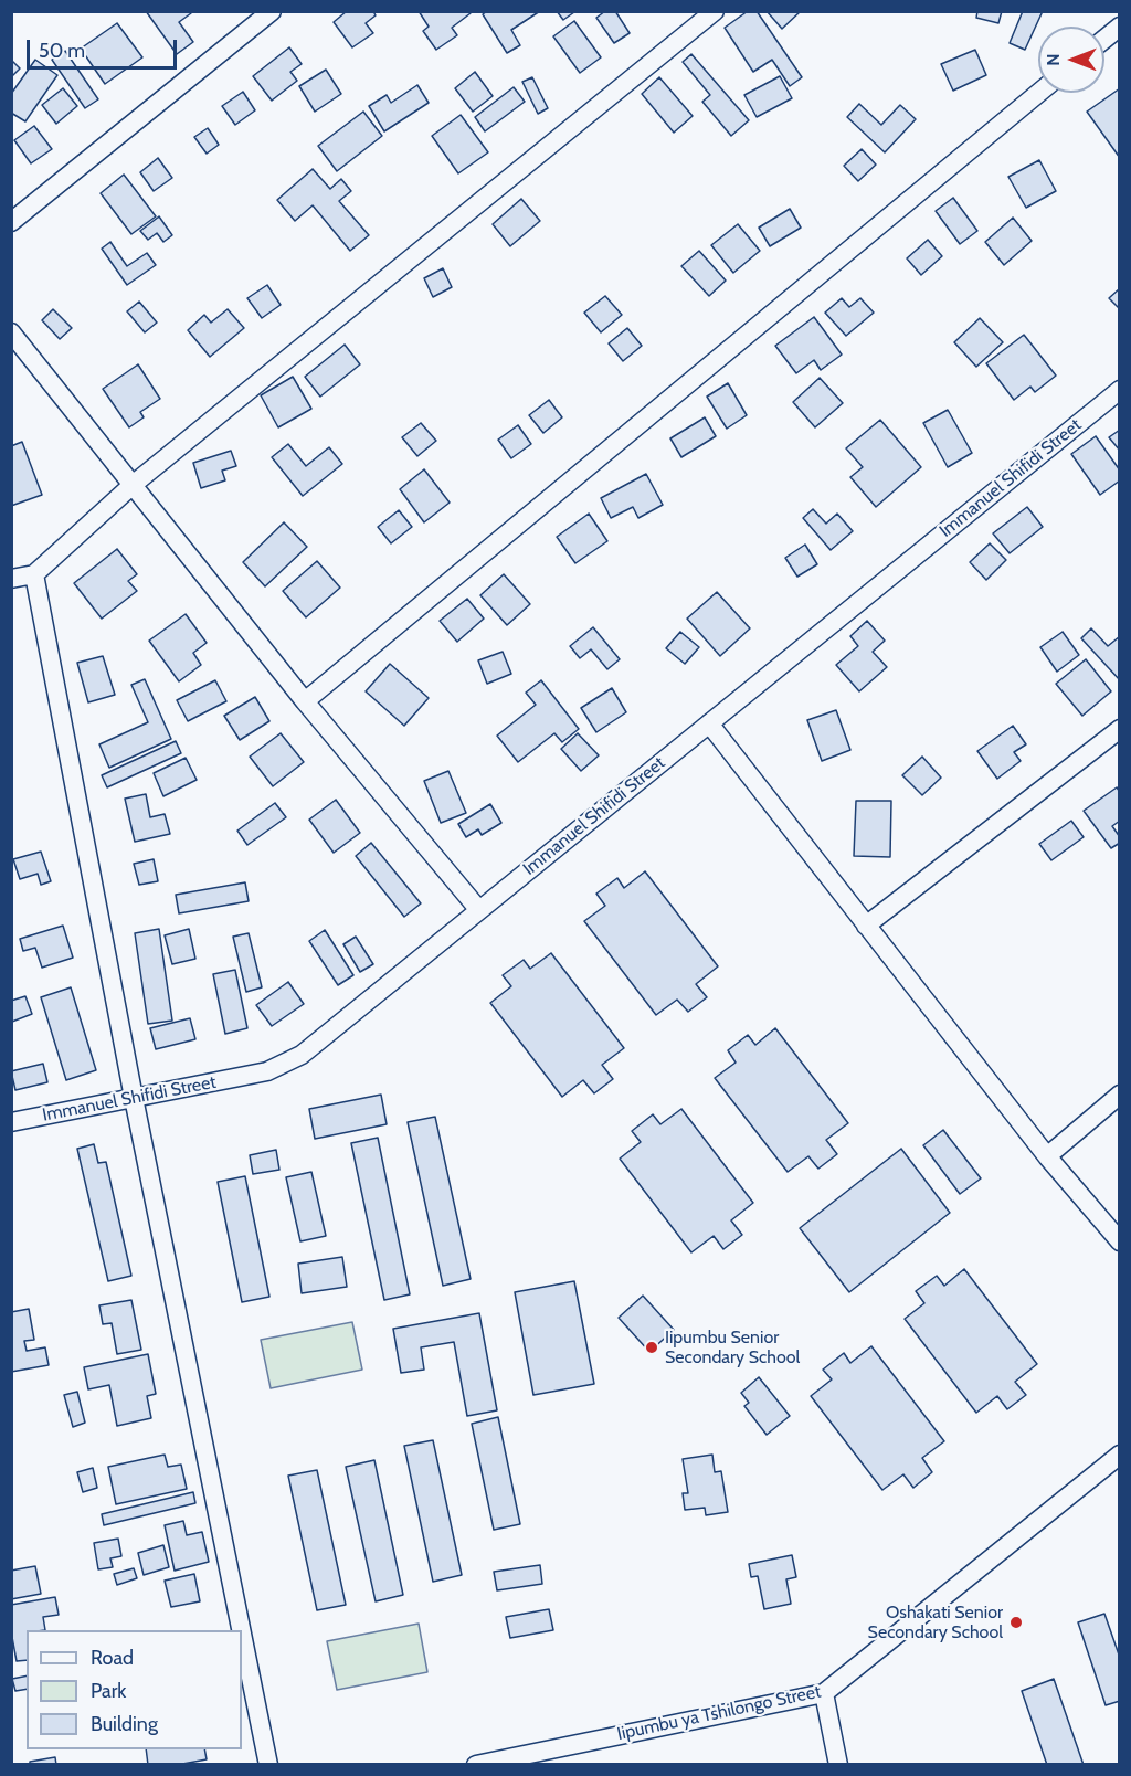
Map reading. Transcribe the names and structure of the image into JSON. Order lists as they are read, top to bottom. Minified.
{"streets":{"street":["Immanuel Shifidi Street","Iipumbu ya Tshilongo Street"]},"places":["Iipumbu Senior Secondary School","Oshakati Senior Secondary School"],"legend":["Road","Park","Building"],"scale_bar":"50 m","north":"left"}
